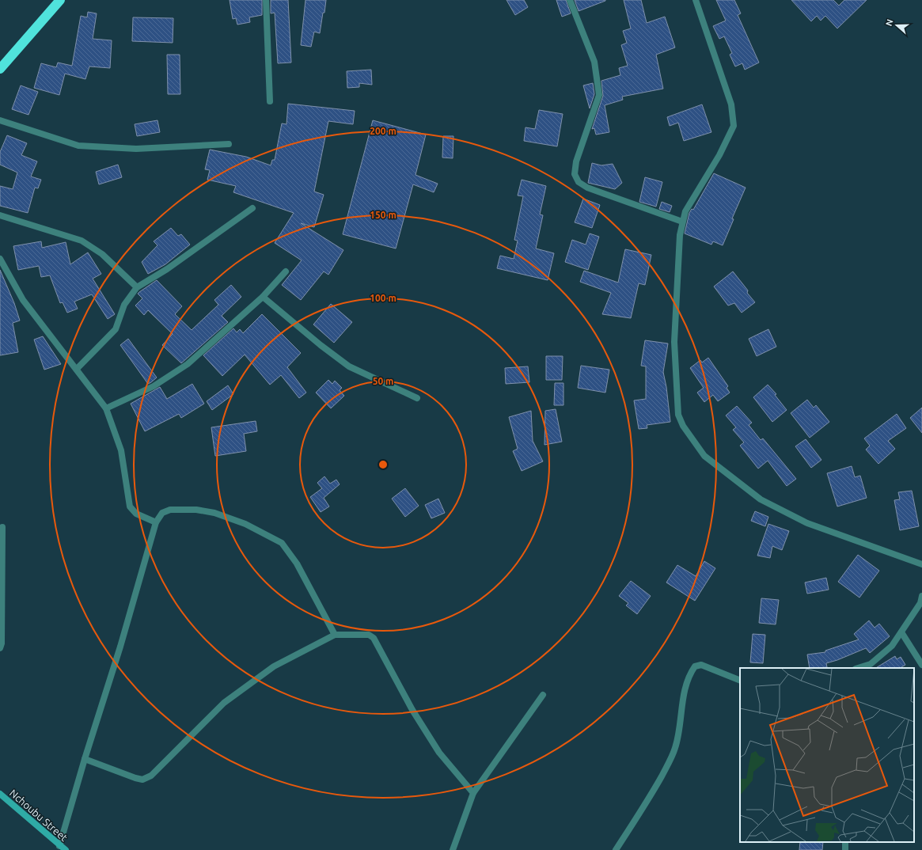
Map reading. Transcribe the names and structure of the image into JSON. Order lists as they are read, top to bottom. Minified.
{"streets":{"street":["Nchoubu Street"]},"north":"left","rings":["200 m","150 m","100 m","50 m"]}
